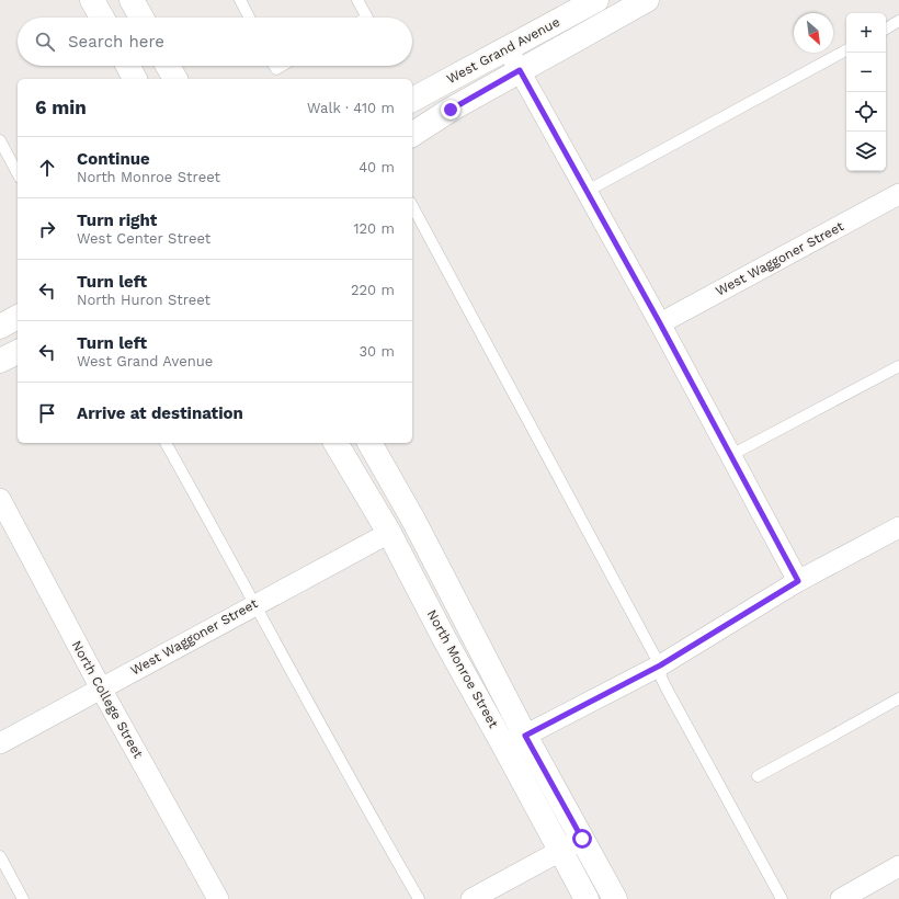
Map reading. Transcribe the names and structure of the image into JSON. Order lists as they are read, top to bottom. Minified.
{"streets":{"street":["West Grand Avenue","West Waggoner Street","North Monroe Street","North College Street"]},"crossings":[["West Waggoner Street","North Monroe Street"],["West Waggoner Street","North College Street"]],"north":"bottom right","page":{"map_buttons":["+","−"],"search":"Search here","heading":["6 min","Walk · 410 m"],"list":[["Continue","North Monroe Street","40 m"],["Turn right","West Center Street","120 m"],["Turn left","North Huron Street","220 m"],["Turn left","West Grand Avenue","30 m"],"Arrive at destination"]}}
